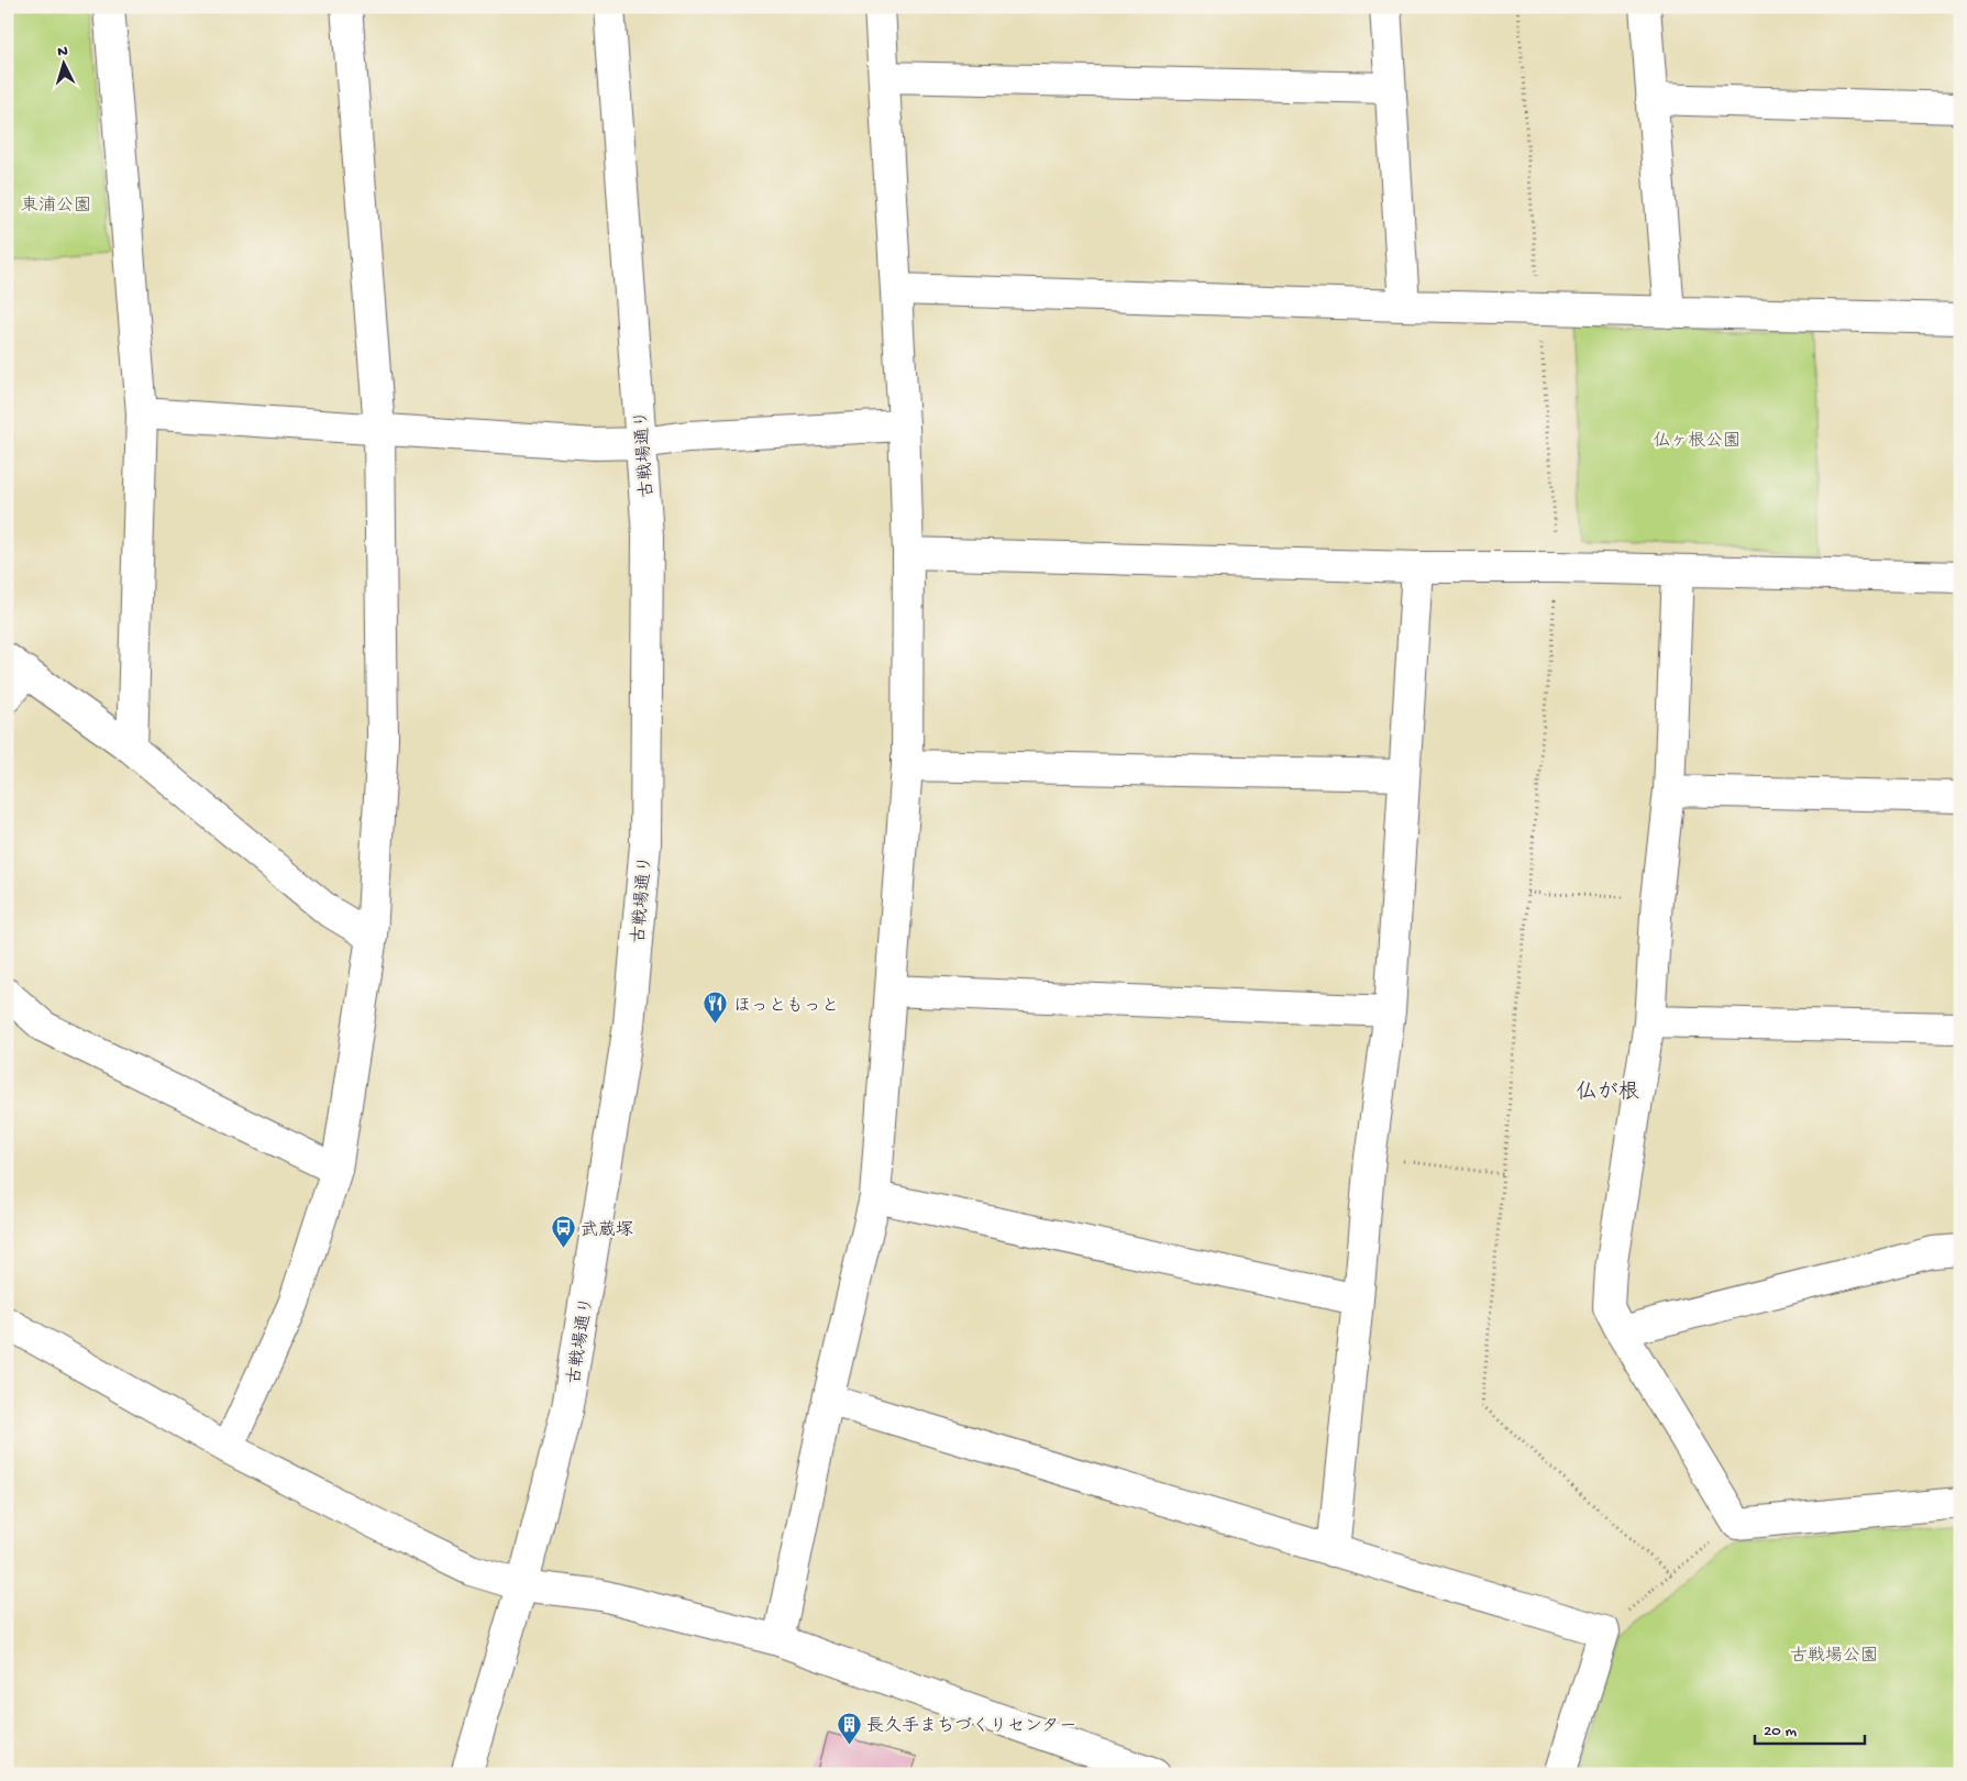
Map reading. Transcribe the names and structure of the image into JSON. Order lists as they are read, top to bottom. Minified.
{"streets":{"street":["古戦場通り"]},"districts":["仏が根"],"parks":["東浦公園","仏ヶ根公園","古戦場公園"],"places":{"restaurant":["ほっともっと"],"bus stop":["武蔵塚"],"building":["長久手まちづくりセンター"]},"scale_bar":"20 m","north":"top"}
